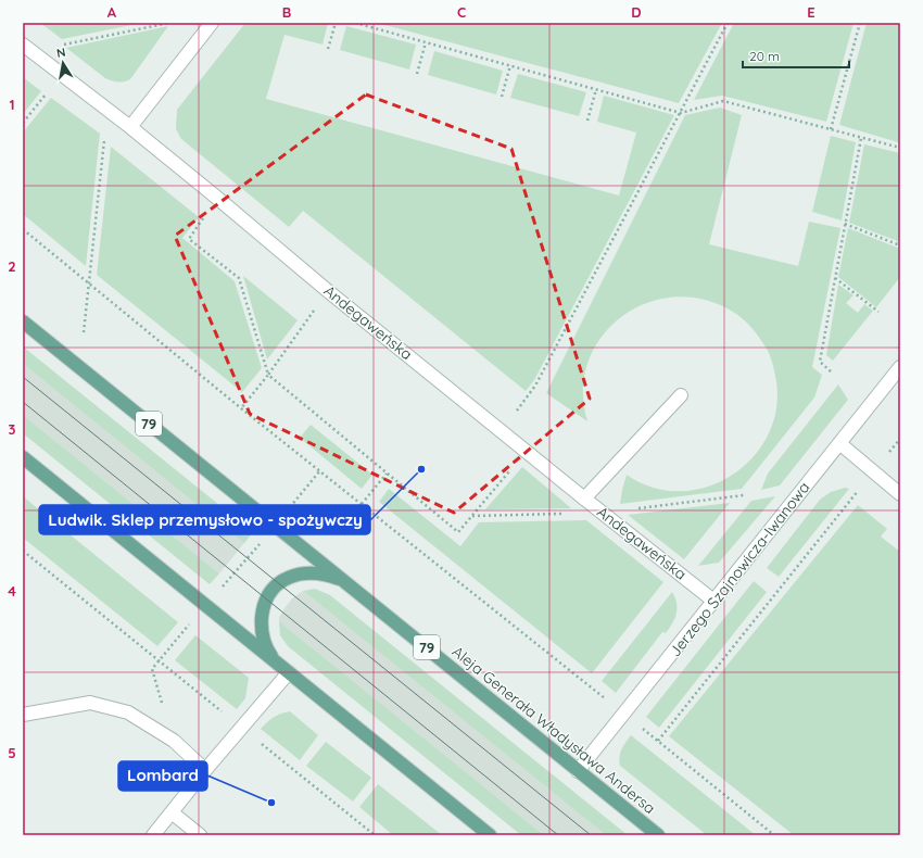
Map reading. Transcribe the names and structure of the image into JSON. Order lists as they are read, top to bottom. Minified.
{"streets":{"main road":["79","Aleja Generała Władysława Andersa"],"street":["Andegaweńska","Jerzego Szajnowicza-Iwanowa"]},"crossings":[["Andegaweńska","Jerzego Szajnowicza-Iwanowa"],["Jerzego Szajnowicza-Iwanowa","Aleja Generała Władysława Andersa"]],"places":["Ludwik. Sklep przemysłowo - spożywczy","Lombard"],"scale_bar":"20 m","north":"top","grid":{"columns":["A","B","C","D","E"],"rows":["1","2","3","4","5"]}}
